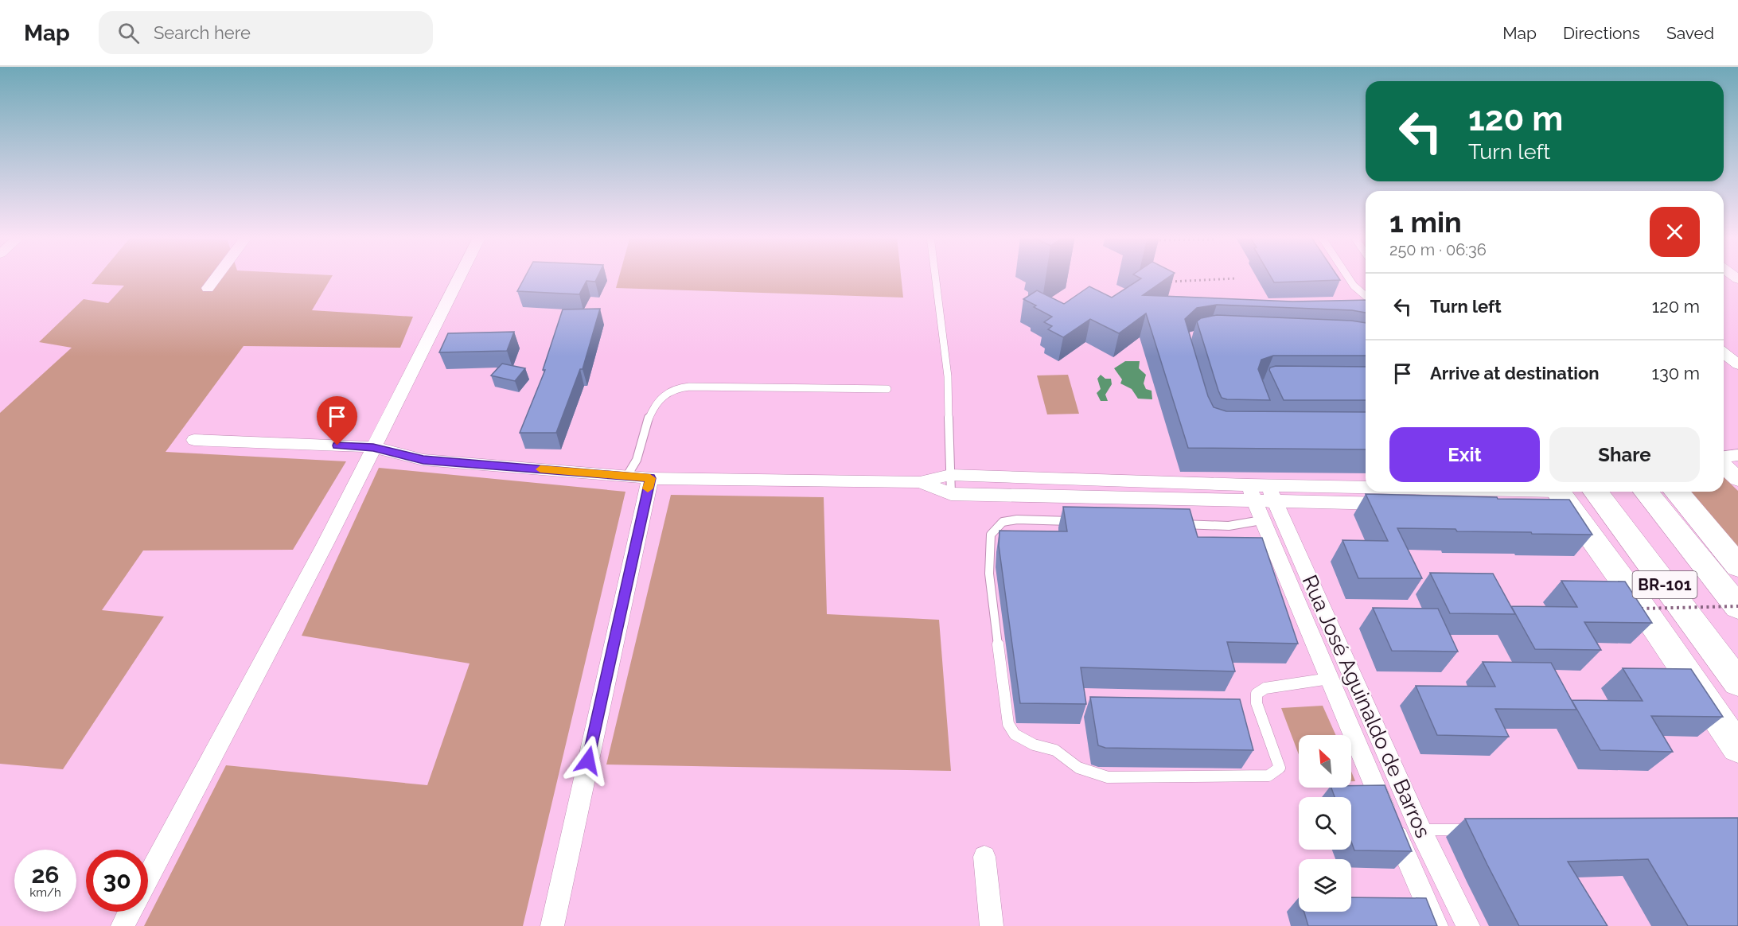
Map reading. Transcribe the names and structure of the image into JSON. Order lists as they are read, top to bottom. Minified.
{"streets":{"main road":["BR-101"],"street":["Rua José Aguinaldo de Barros"]},"north":"top left","page":{"header":"Map","search":"Search here","nav":["Map","Directions","Saved"],"turn":["120 m","Turn left"],"heading":["1 min","250 m · 06:36"],"list":[{"name":"Turn left","value":"120 m"},{"name":"Arrive at destination","value":"130 m"}],"buttons":["Exit","Share"],"speed":"26 km/h","limit":"30"}}
